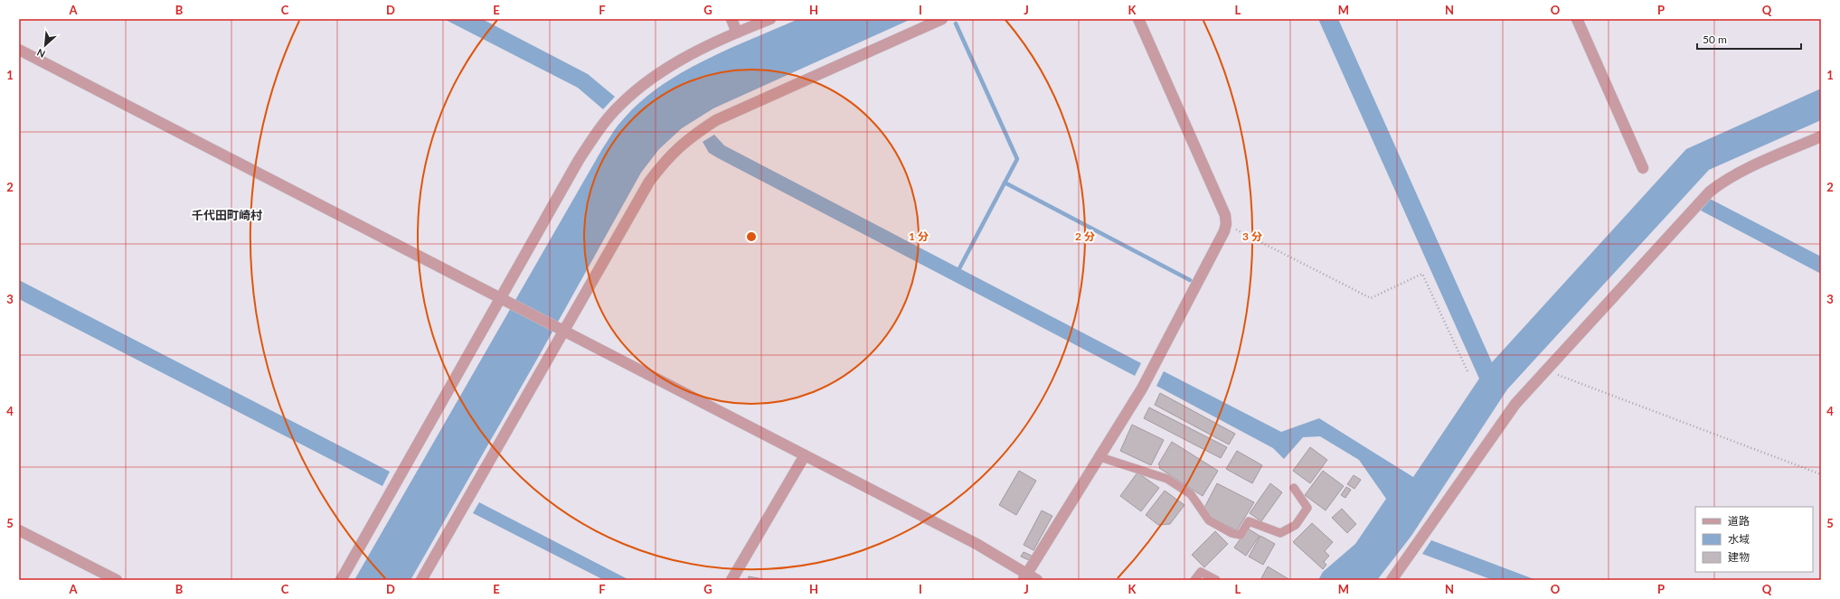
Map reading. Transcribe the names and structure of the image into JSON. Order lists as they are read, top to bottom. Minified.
{"districts":["千代田町崎村"],"legend":["道路","水域","建物"],"scale_bar":"50 m","north":"bottom left","grid":{"columns":["A","B","C","D","E","F","G","H","I","J","K","L","M","N","O","P","Q"],"rows":["1","2","3","4","5"]},"rings":["1 分","2 分","3 分"]}
